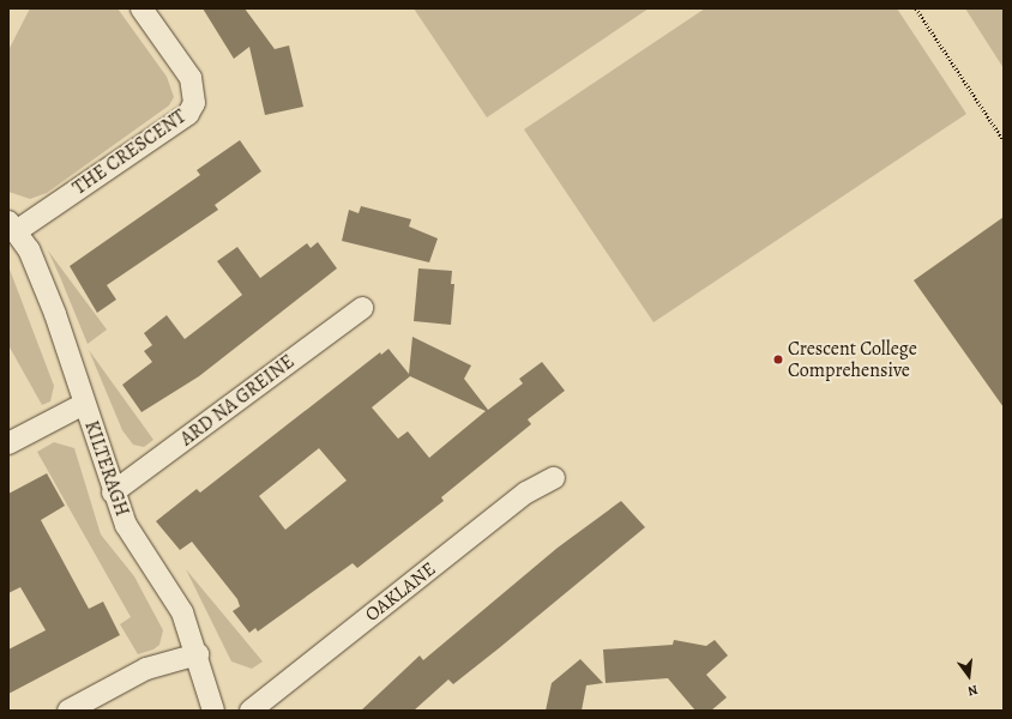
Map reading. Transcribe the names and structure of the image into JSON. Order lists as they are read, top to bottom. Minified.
{"streets":{"street":["THE CRESCENT","ARD NA GREINE","KILTERAGH","OAKLANE"]},"crossings":[["THE CRESCENT","KILTERAGH"],["ARD NA GREINE","KILTERAGH"]],"places":["Crescent College Comprehensive"],"north":"bottom"}
